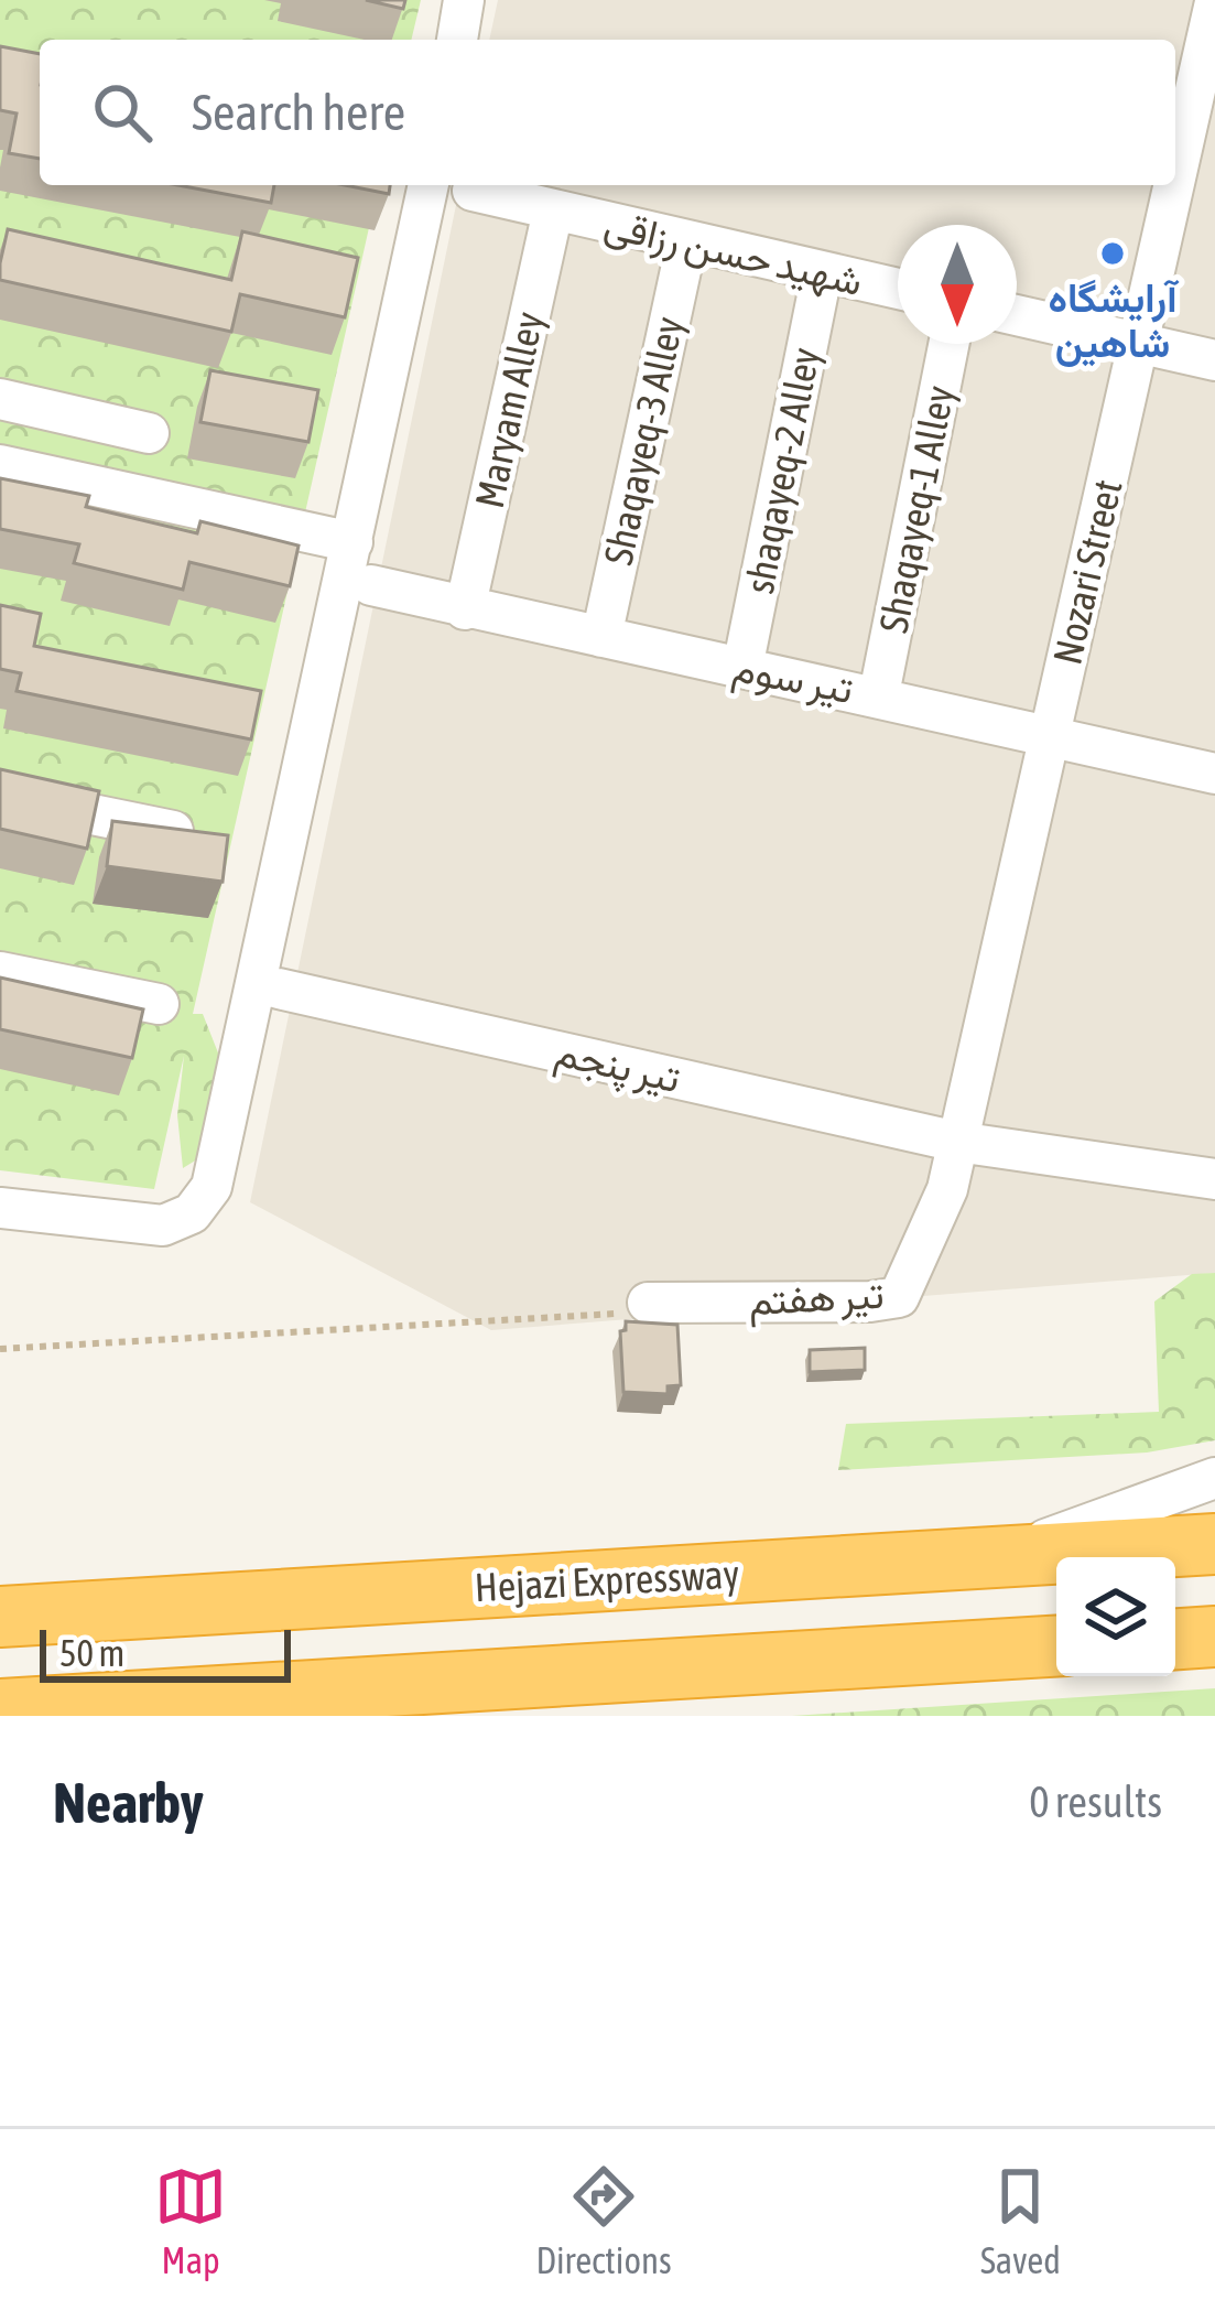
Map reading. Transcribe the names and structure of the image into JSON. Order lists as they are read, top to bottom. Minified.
{"streets":{"highway":["Hejazi Expressway"],"street":["شهید حسن رزاقی","Maryam Alley","Shaqayeq-3 Alley","shaqayeq-2 Alley","Shaqayeq-1 Alley","Nozari Street","تیر سوم","تیر پنجم","تیر هفتم"]},"crossings":[["شهید حسن رزاقی","Maryam Alley"],["شهید حسن رزاقی","Shaqayeq-3 Alley"],["شهید حسن رزاقی","shaqayeq-2 Alley"],["Maryam Alley","تیر سوم"],["Shaqayeq-3 Alley","تیر سوم"],["shaqayeq-2 Alley","تیر سوم"],["Shaqayeq-1 Alley","تیر سوم"],["Nozari Street","تیر سوم"],["Nozari Street","تیر پنجم"],["Nozari Street","تیر هفتم"],["تیر پنجم","تیر هفتم"]],"places":["آرایشگاه شاهین"],"scale_bar":"50 m","north":"bottom","page":{"search":"Search here","scale":"50 m","heading":["Nearby","0 results"],"nav":["Map","Directions","Saved"]}}
